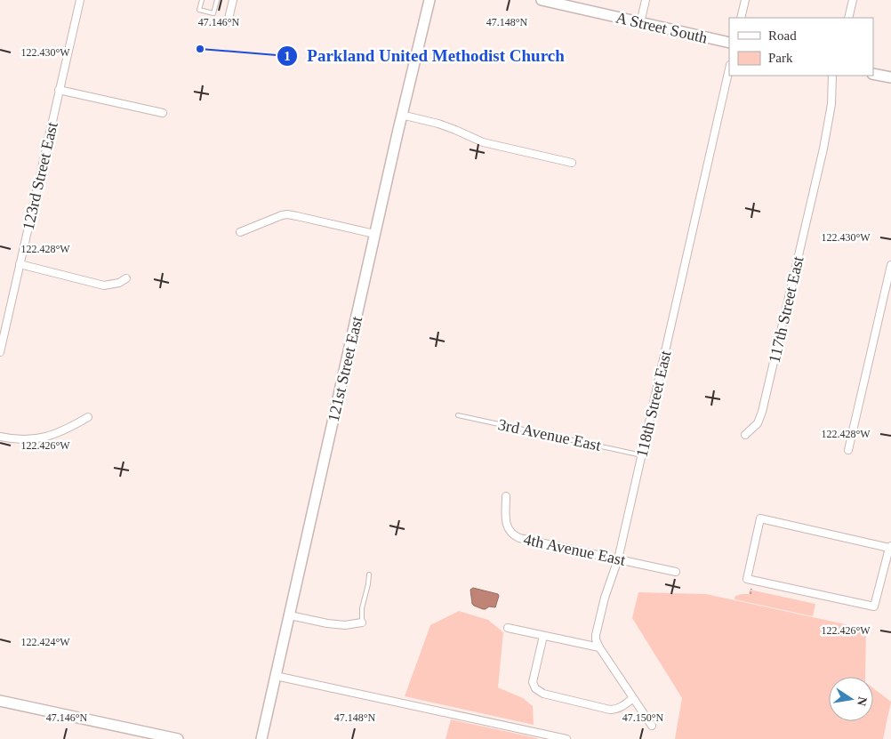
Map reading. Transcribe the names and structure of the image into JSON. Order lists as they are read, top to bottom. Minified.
{"streets":{"street":["A Street South","123rd Street East","117th Street East","121st Street East","118th Street East","4th Avenue East"],"lane":["3rd Avenue East"]},"crossings":[["118th Street East","3rd Avenue East"],["118th Street East","4th Avenue East"]],"places":["Parkland United Methodist Church"],"legend":["Road","Park"],"north":"right","coordinates":["47.146°N","47.148°N","122.430°W","122.428°W","122.426°W","122.424°W","47.150°N"]}
